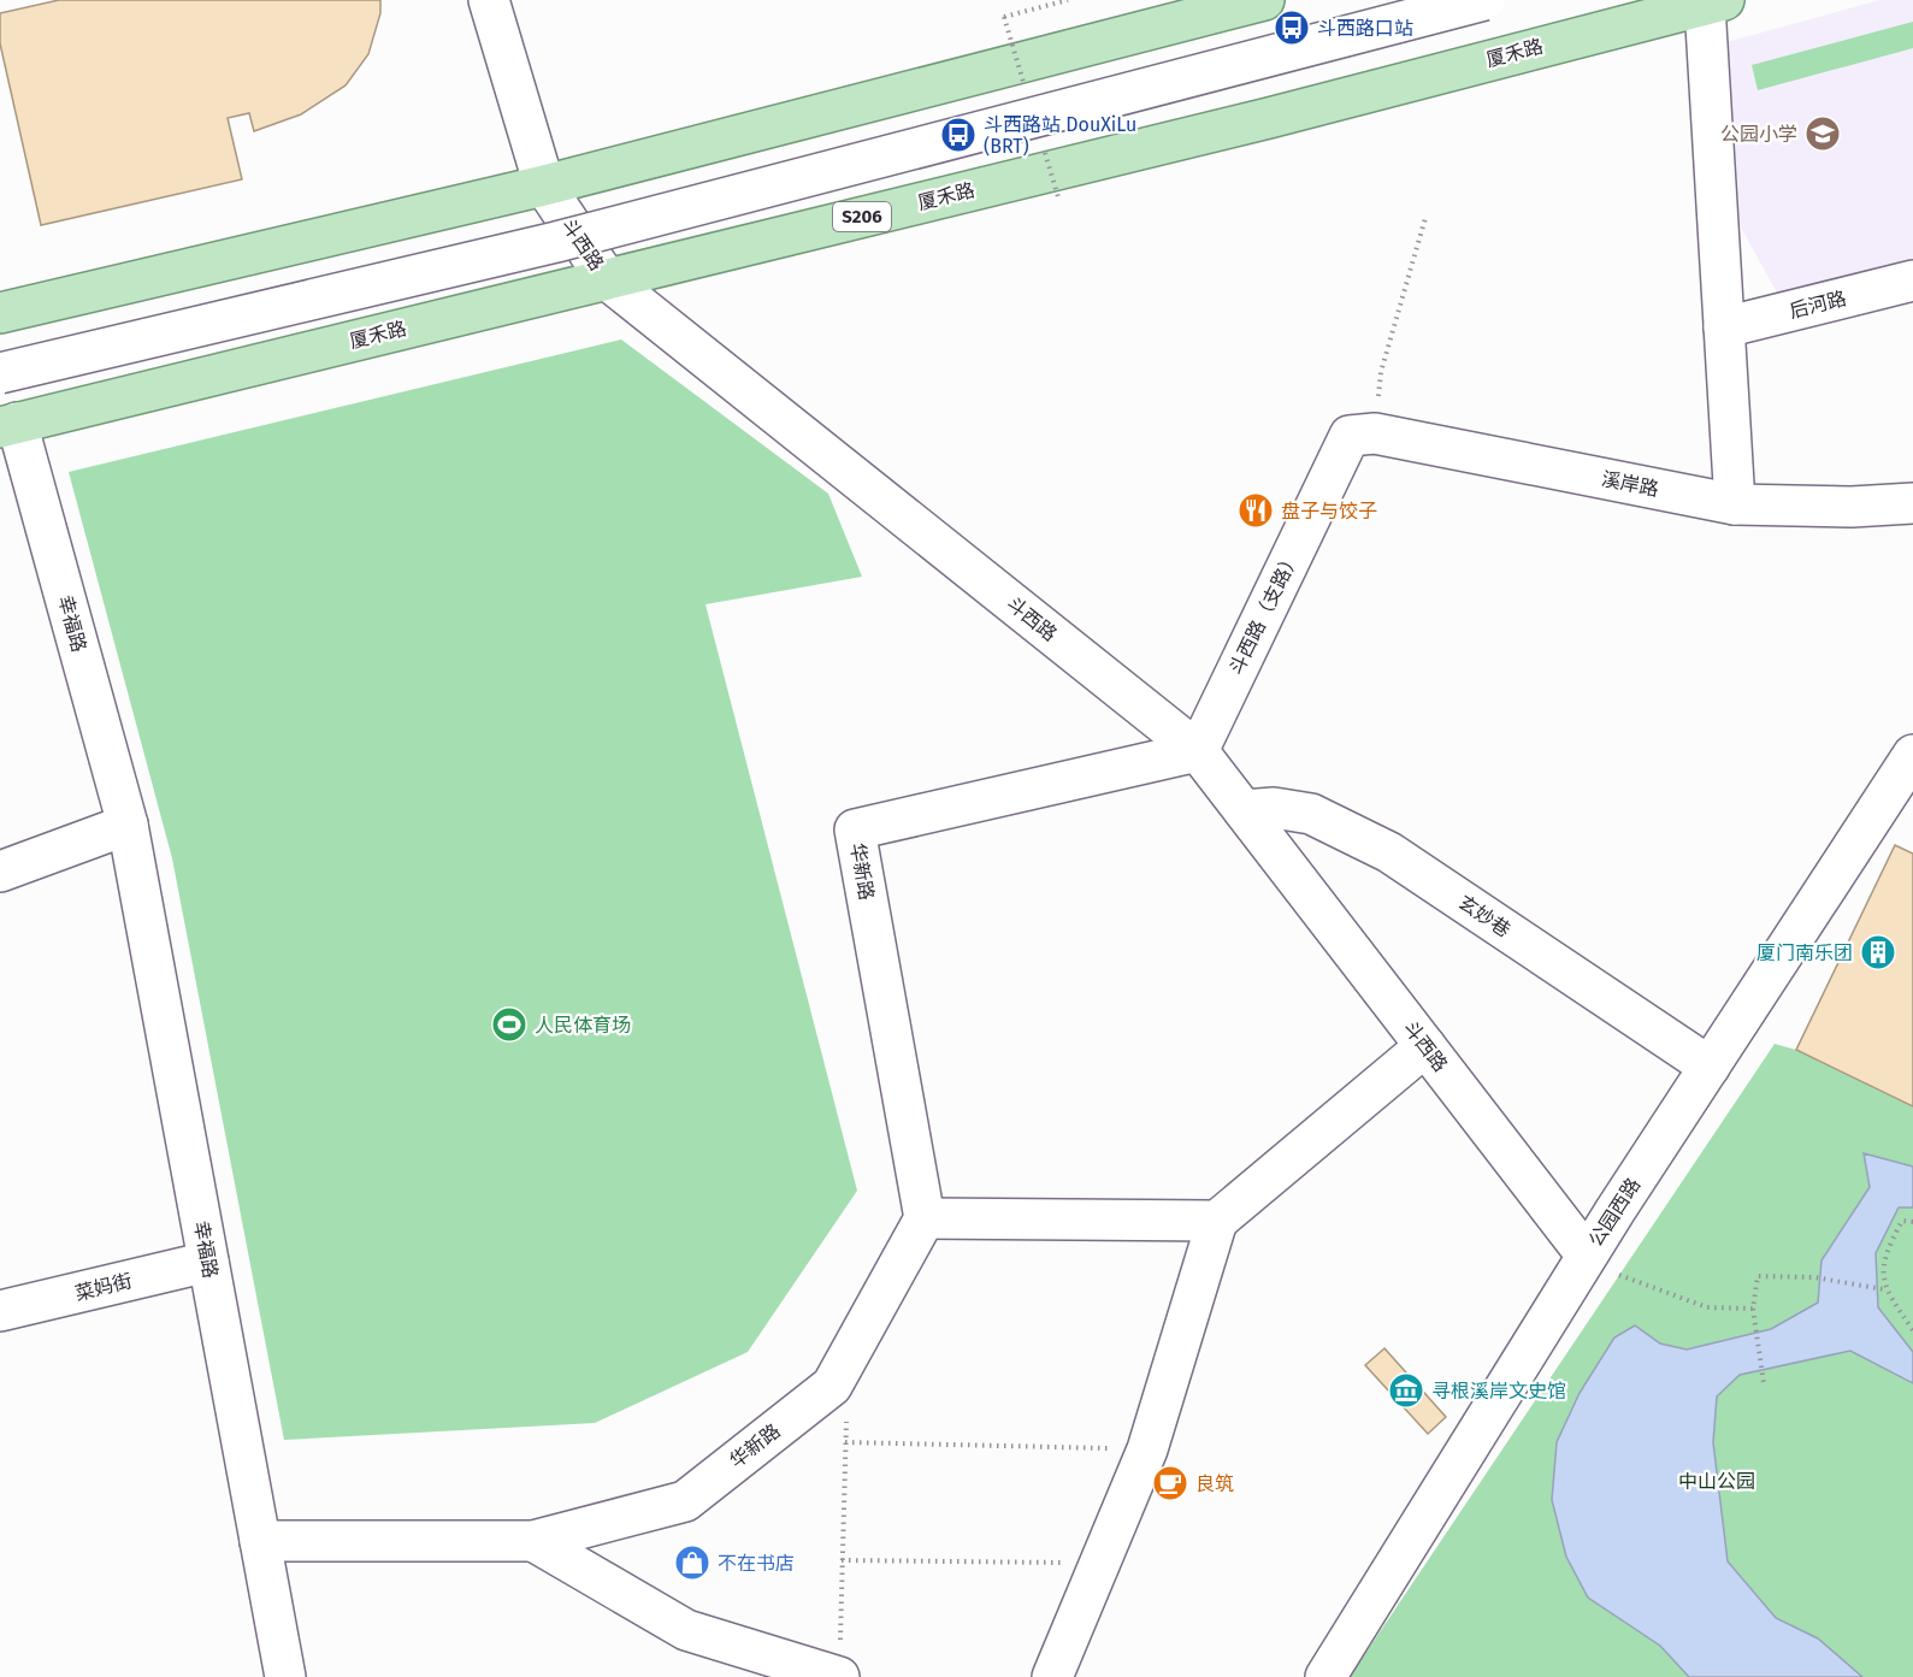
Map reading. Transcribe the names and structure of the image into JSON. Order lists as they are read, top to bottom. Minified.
{"streets":{"main road":["厦禾路","S206"],"street":["斗西路","后河路","溪岸路","斗西路（支路）","幸福路","华新路","玄妙巷","公园西路","菜妈街"]},"crossings":[["厦禾路","斗西路"],["厦禾路","幸福路"],["斗西路","斗西路（支路）"],["斗西路","华新路"],["斗西路","玄妙巷"],["斗西路","公园西路"],["溪岸路","斗西路（支路）"],["斗西路（支路）","华新路"],["幸福路","华新路"],["幸福路","菜妈街"],["玄妙巷","公园西路"]],"parks":["中山公园"],"places":{"bus stop":["斗西路口站","斗西路站 DouXiLu (BRT)"],"school or university":["公园小学"],"restaurant":["盘子与饺子"],"building":["厦门南乐团"],"sports":["人民体育场"],"museum":["寻根溪岸文史馆"],"cafe":["良筑"],"shop":["不在书店"]}}
